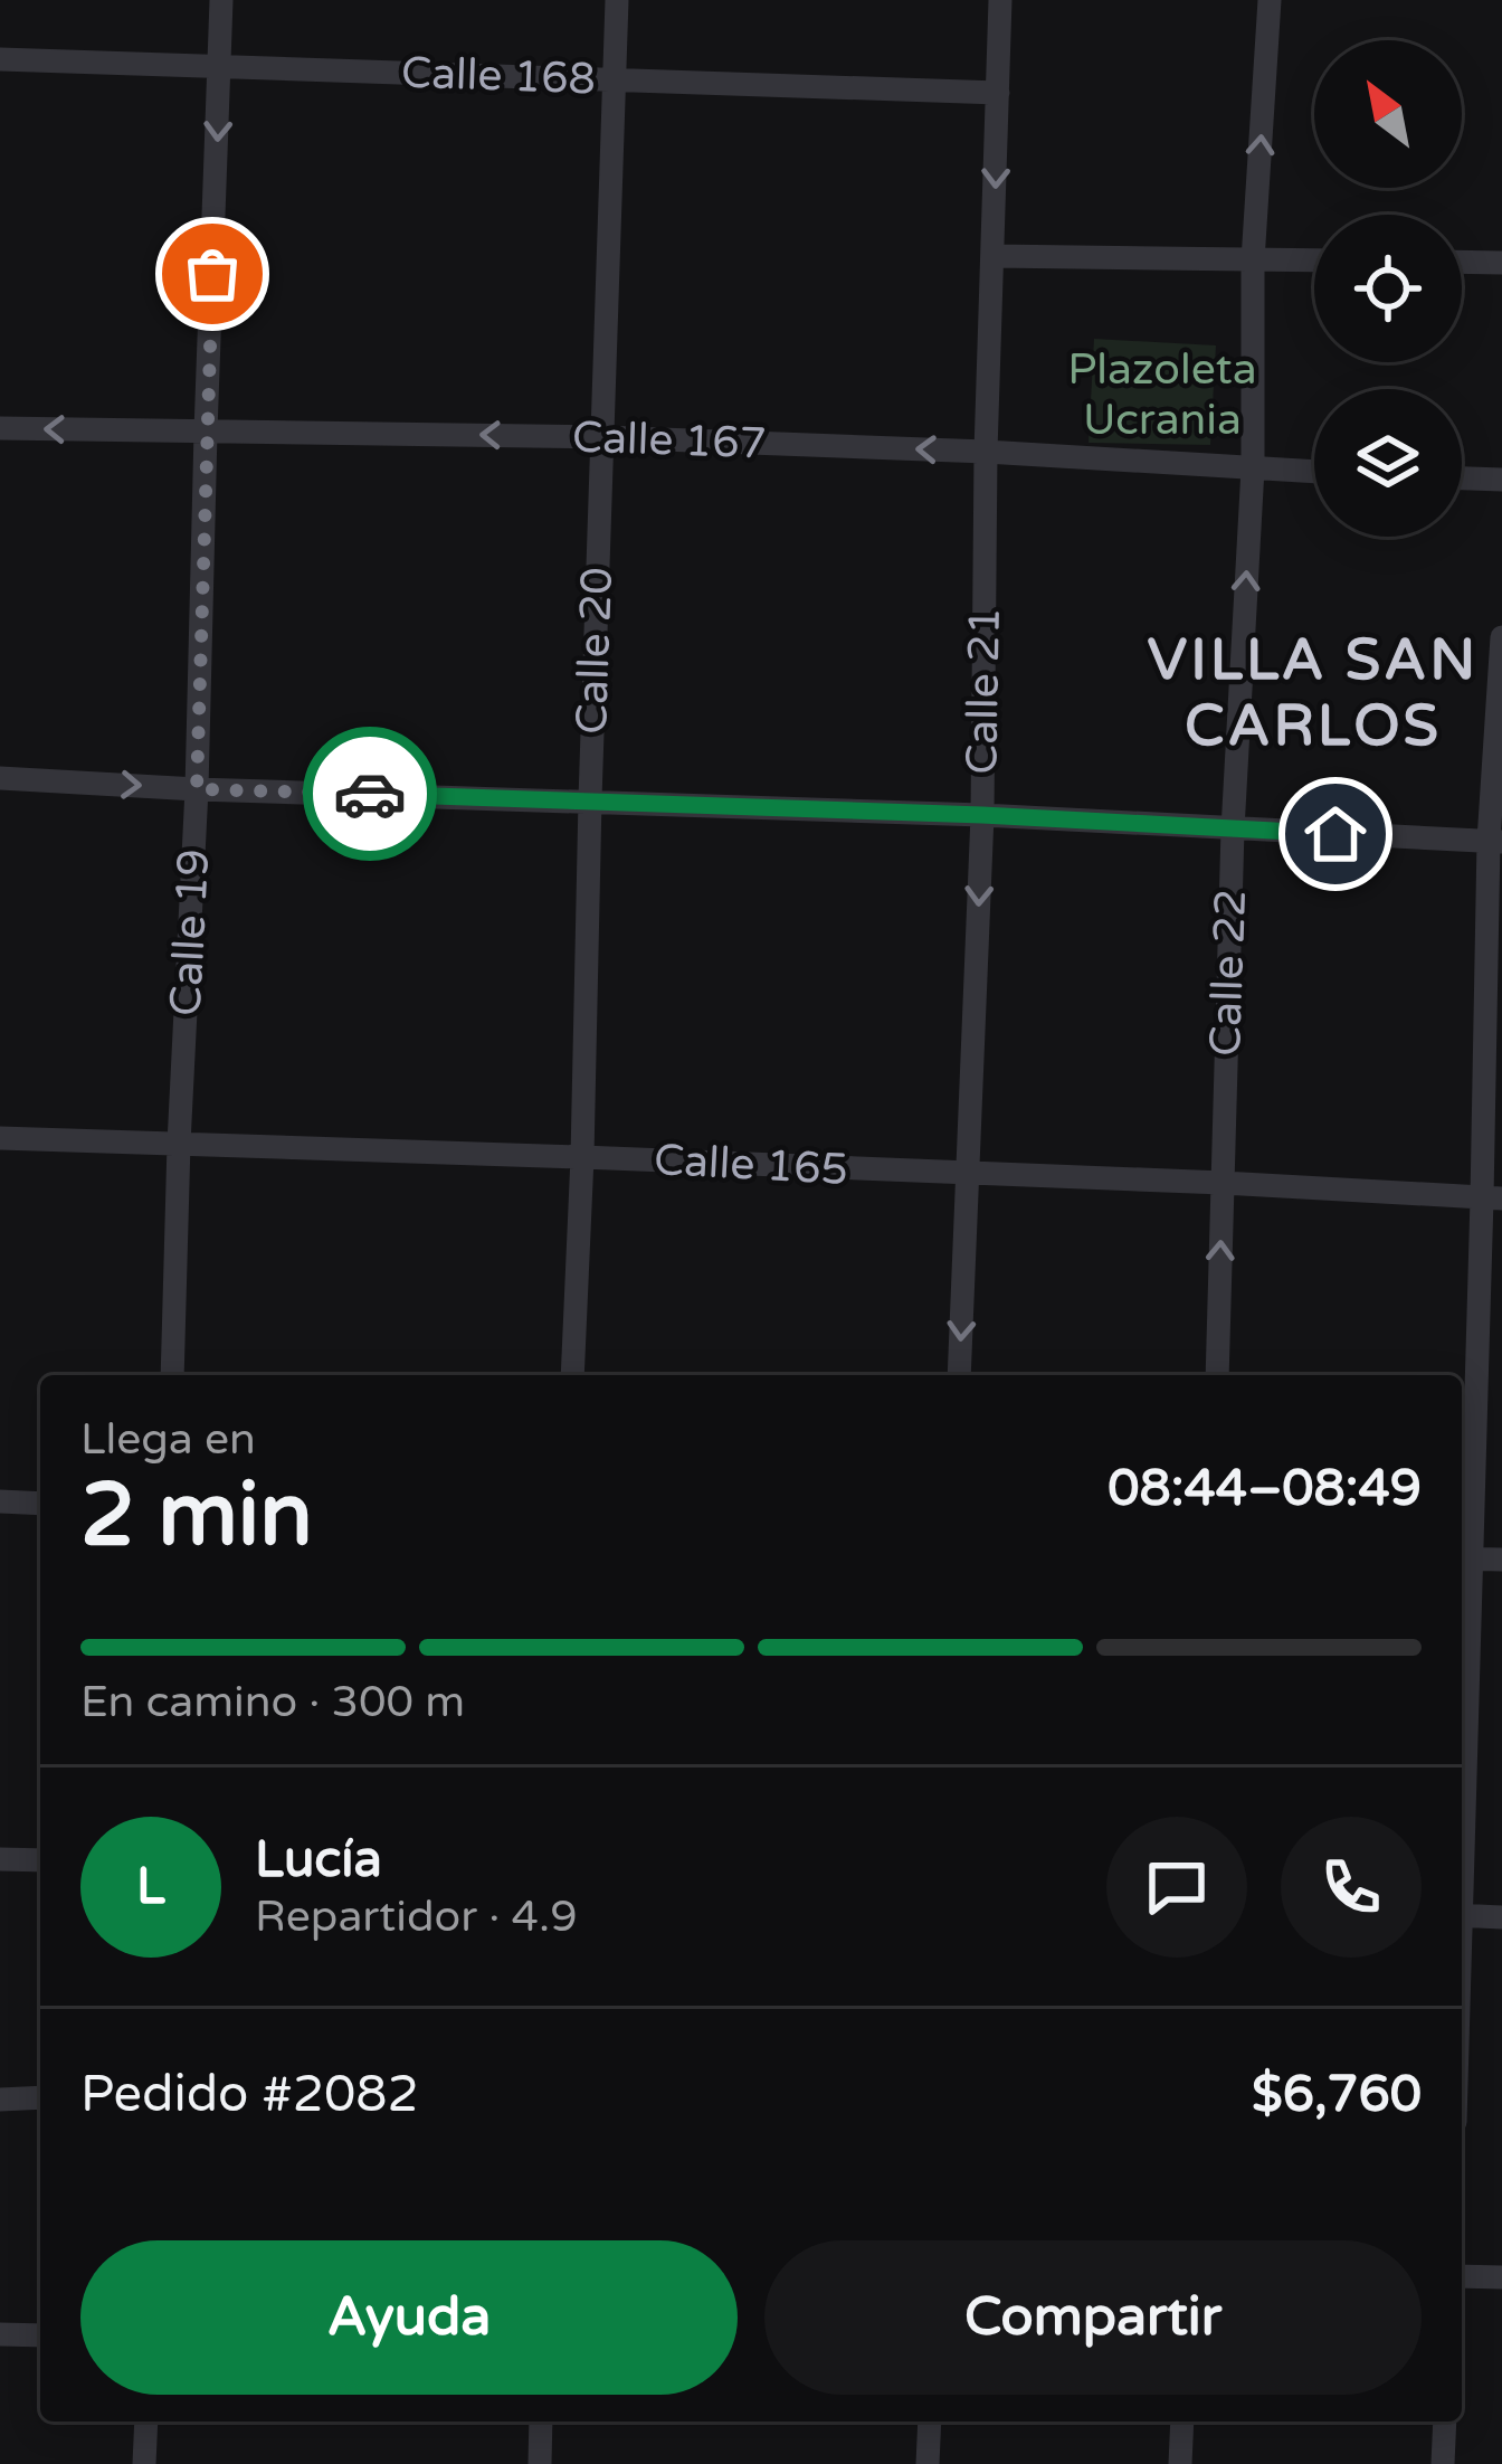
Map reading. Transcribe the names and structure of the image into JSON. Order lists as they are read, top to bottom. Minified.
{"streets":{"street":["Calle 168","Calle 167","Calle 20","Calle 21","Calle 19","Calle 22","Calle 165"]},"crossings":[["Calle 168","Calle 20"],["Calle 168","Calle 21"],["Calle 168","Calle 19"],["Calle 167","Calle 20"],["Calle 167","Calle 21"],["Calle 167","Calle 19"],["Calle 167","Calle 22"],["Calle 20","Calle 165"],["Calle 21","Calle 165"],["Calle 19","Calle 165"],["Calle 22","Calle 165"]],"one_way":["Calle 167","Calle 21","Calle 22"],"districts":["VILLA SAN CARLOS"],"parks":["Plazoleta Ucrania"],"north":"top left","page":{"heading":["2 min","Llega en","08:44–08:49"],"panel":["Lucía","Repartidor · 4.9","Pedido #2082","$6,760"],"bar":"En camino · 300 m","round":"L","buttons":["Ayuda","Compartir"]}}
